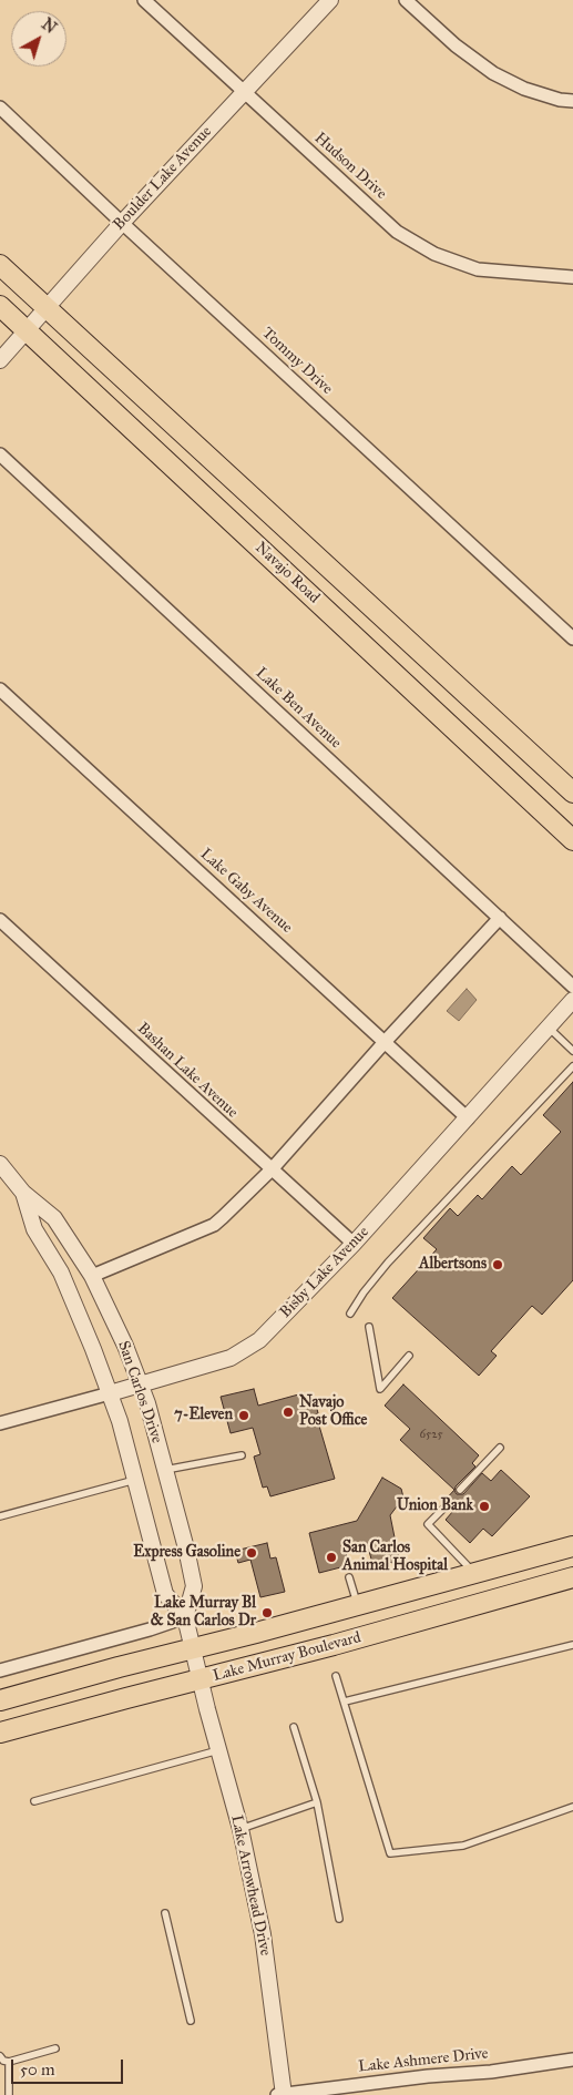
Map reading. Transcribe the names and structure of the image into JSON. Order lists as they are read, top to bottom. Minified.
{"streets":{"main road":["Navajo Road","Lake Murray Boulevard"],"street":["Hudson Drive","Boulder Lake Avenue","Tommy Drive","Lake Ben Avenue","Lake Gaby Avenue","Bashan Lake Avenue","Bisby Lake Avenue","San Carlos Drive","Lake Arrowhead Drive","Lake Ashmere Drive"]},"crossings":[["Hudson Drive","Boulder Lake Avenue"],["Boulder Lake Avenue","Tommy Drive"],["Boulder Lake Avenue","Navajo Road"],["Lake Gaby Avenue","Bisby Lake Avenue"],["Bashan Lake Avenue","Bisby Lake Avenue"],["Bisby Lake Avenue","San Carlos Drive"],["San Carlos Drive","Lake Murray Boulevard"],["San Carlos Drive","Lake Arrowhead Drive"],["Lake Murray Boulevard","Lake Arrowhead Drive"],["Lake Arrowhead Drive","Lake Ashmere Drive"]],"places":["Albertsons","Navajo Post Office","7-Eleven","Union Bank","Express Gasoline","San Carlos Animal Hospital","Lake Murray Bl & San Carlos Dr"],"house_numbers":["6525"],"scale_bar":"50 m","north":"top right"}
